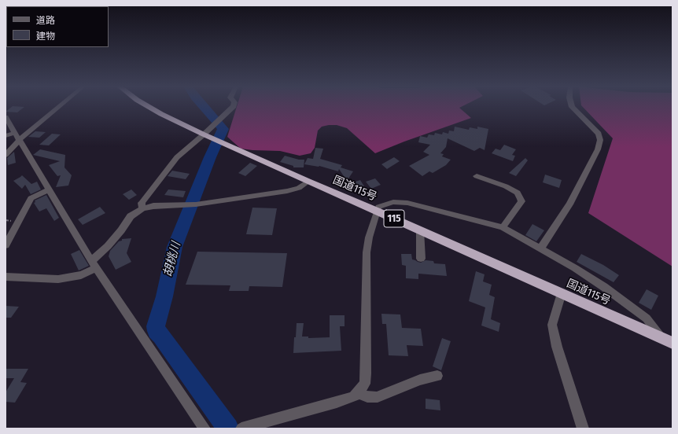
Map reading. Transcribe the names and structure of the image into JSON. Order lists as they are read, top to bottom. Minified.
{"streets":{"highway":["国道115号","115"]},"water":["胡桃川"],"legend":["道路","建物"]}
